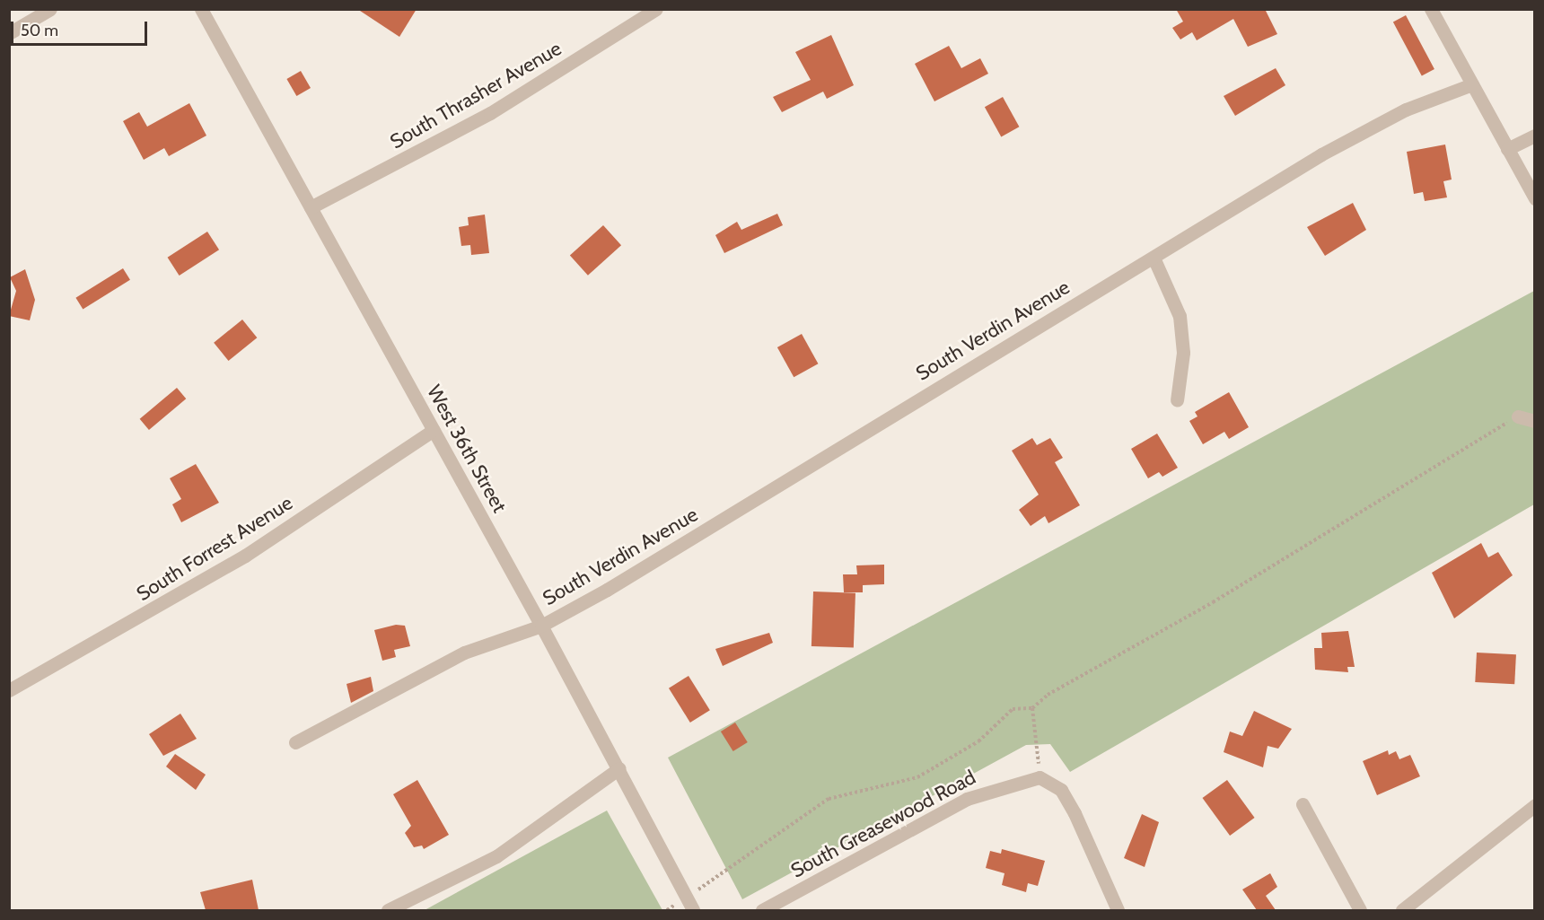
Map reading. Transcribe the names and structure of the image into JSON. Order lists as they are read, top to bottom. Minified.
{"streets":{"street":["South Thrasher Avenue","South Verdin Avenue","West 36th Street","South Forrest Avenue","South Greasewood Road"]},"crossings":[["South Thrasher Avenue","West 36th Street"],["South Verdin Avenue","West 36th Street"],["West 36th Street","South Forrest Avenue"]],"scale_bar":"50 m"}
